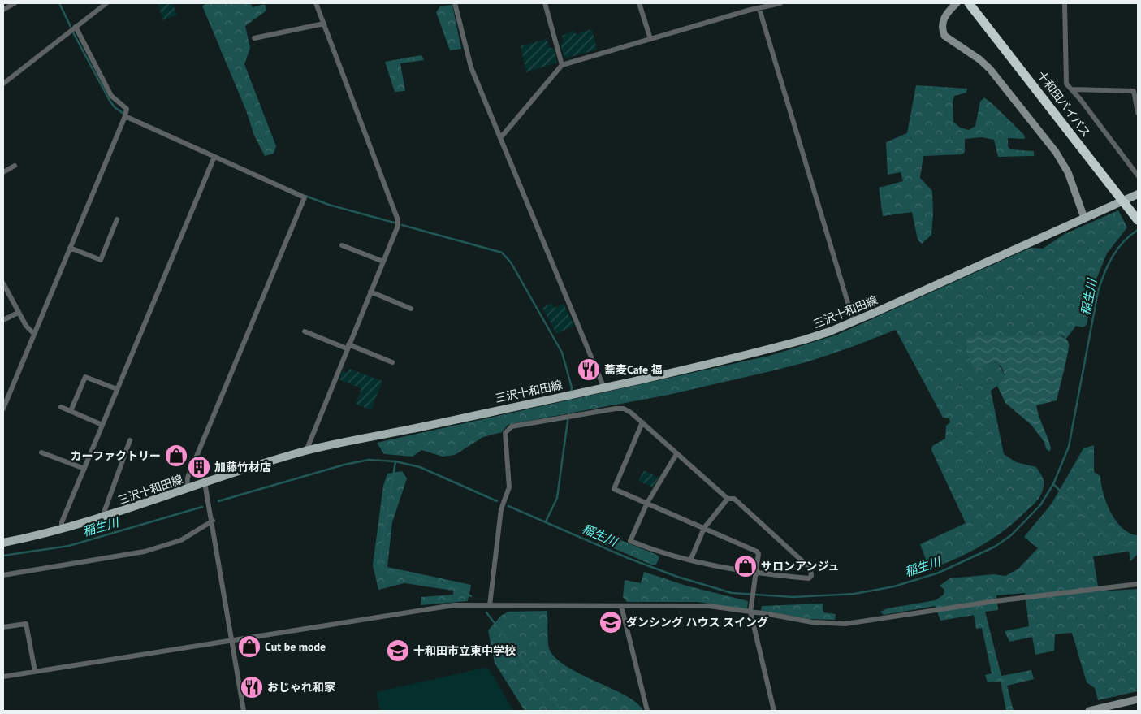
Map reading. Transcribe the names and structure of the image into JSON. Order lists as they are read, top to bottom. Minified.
{"streets":{"highway":["十和田バイパス"],"main road":["三沢十和田線"]},"water":["稲生川"],"places":{"restaurant":["蕎麦Cafe 福","おじゃれ和家"],"shop":["カーファクトリー","サロンアンジュ","Cut be mode"],"building":["加藤竹材店"],"school or university":["ダンシング ハウス スイング","十和田市立東中学校"]}}
